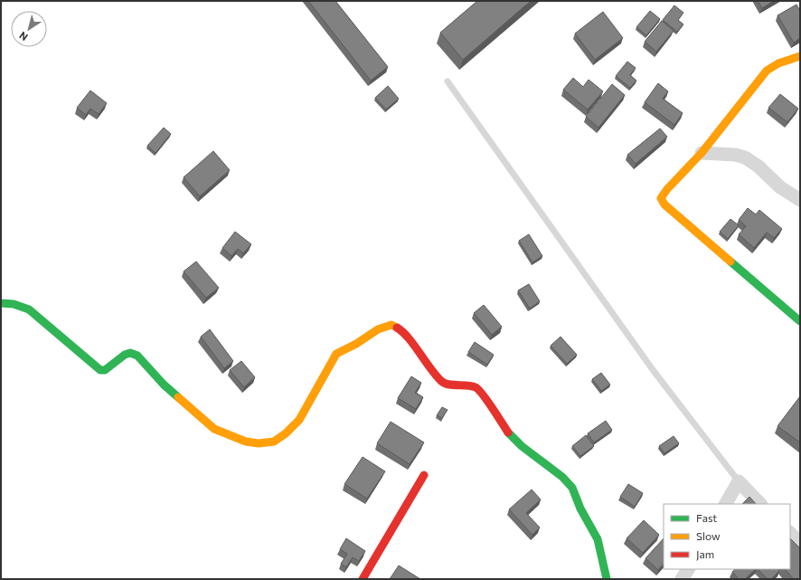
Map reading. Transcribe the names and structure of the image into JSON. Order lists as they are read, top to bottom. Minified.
{"legend":["Fast","Slow","Jam"],"north":"bottom left"}
